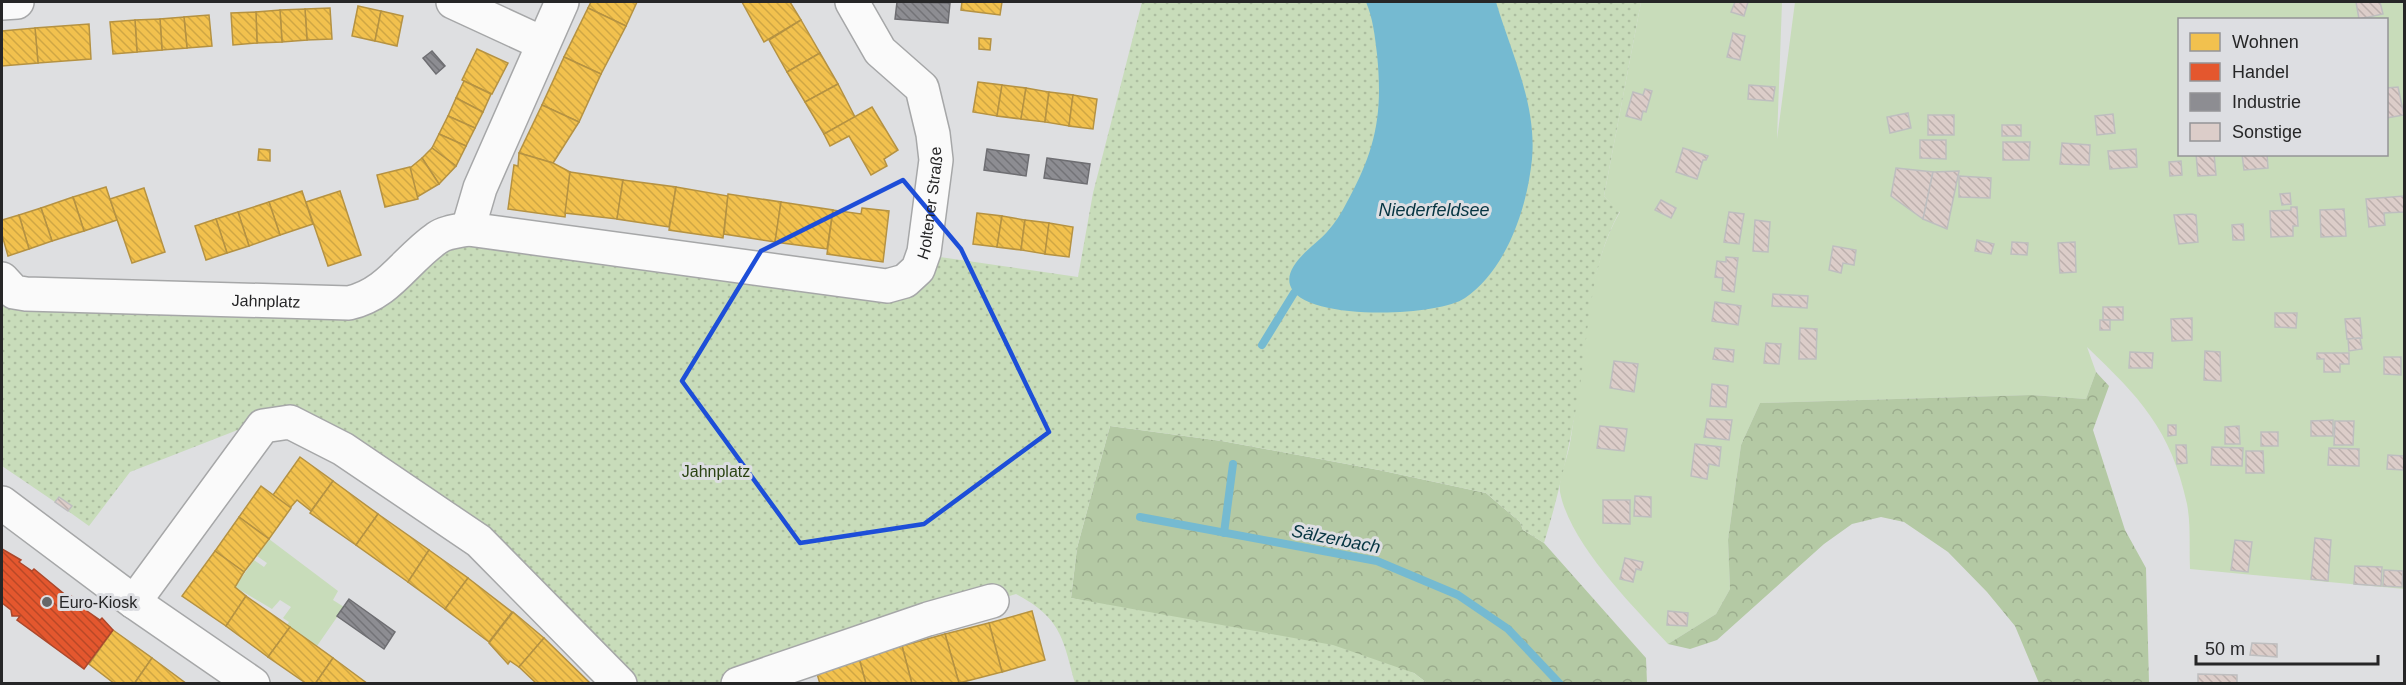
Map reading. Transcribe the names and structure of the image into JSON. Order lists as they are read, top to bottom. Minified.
{"streets":{"street":["Holtener Straße","Jahnplatz"]},"crossings":[["Holtener Straße","Jahnplatz"]],"water":["Niederfeldsee","Sälzerbach"],"parks":["Jahnplatz"],"places":["Euro-Kiosk"],"legend":["Wohnen","Handel","Industrie","Sonstige"],"scale_bar":"50 m"}
